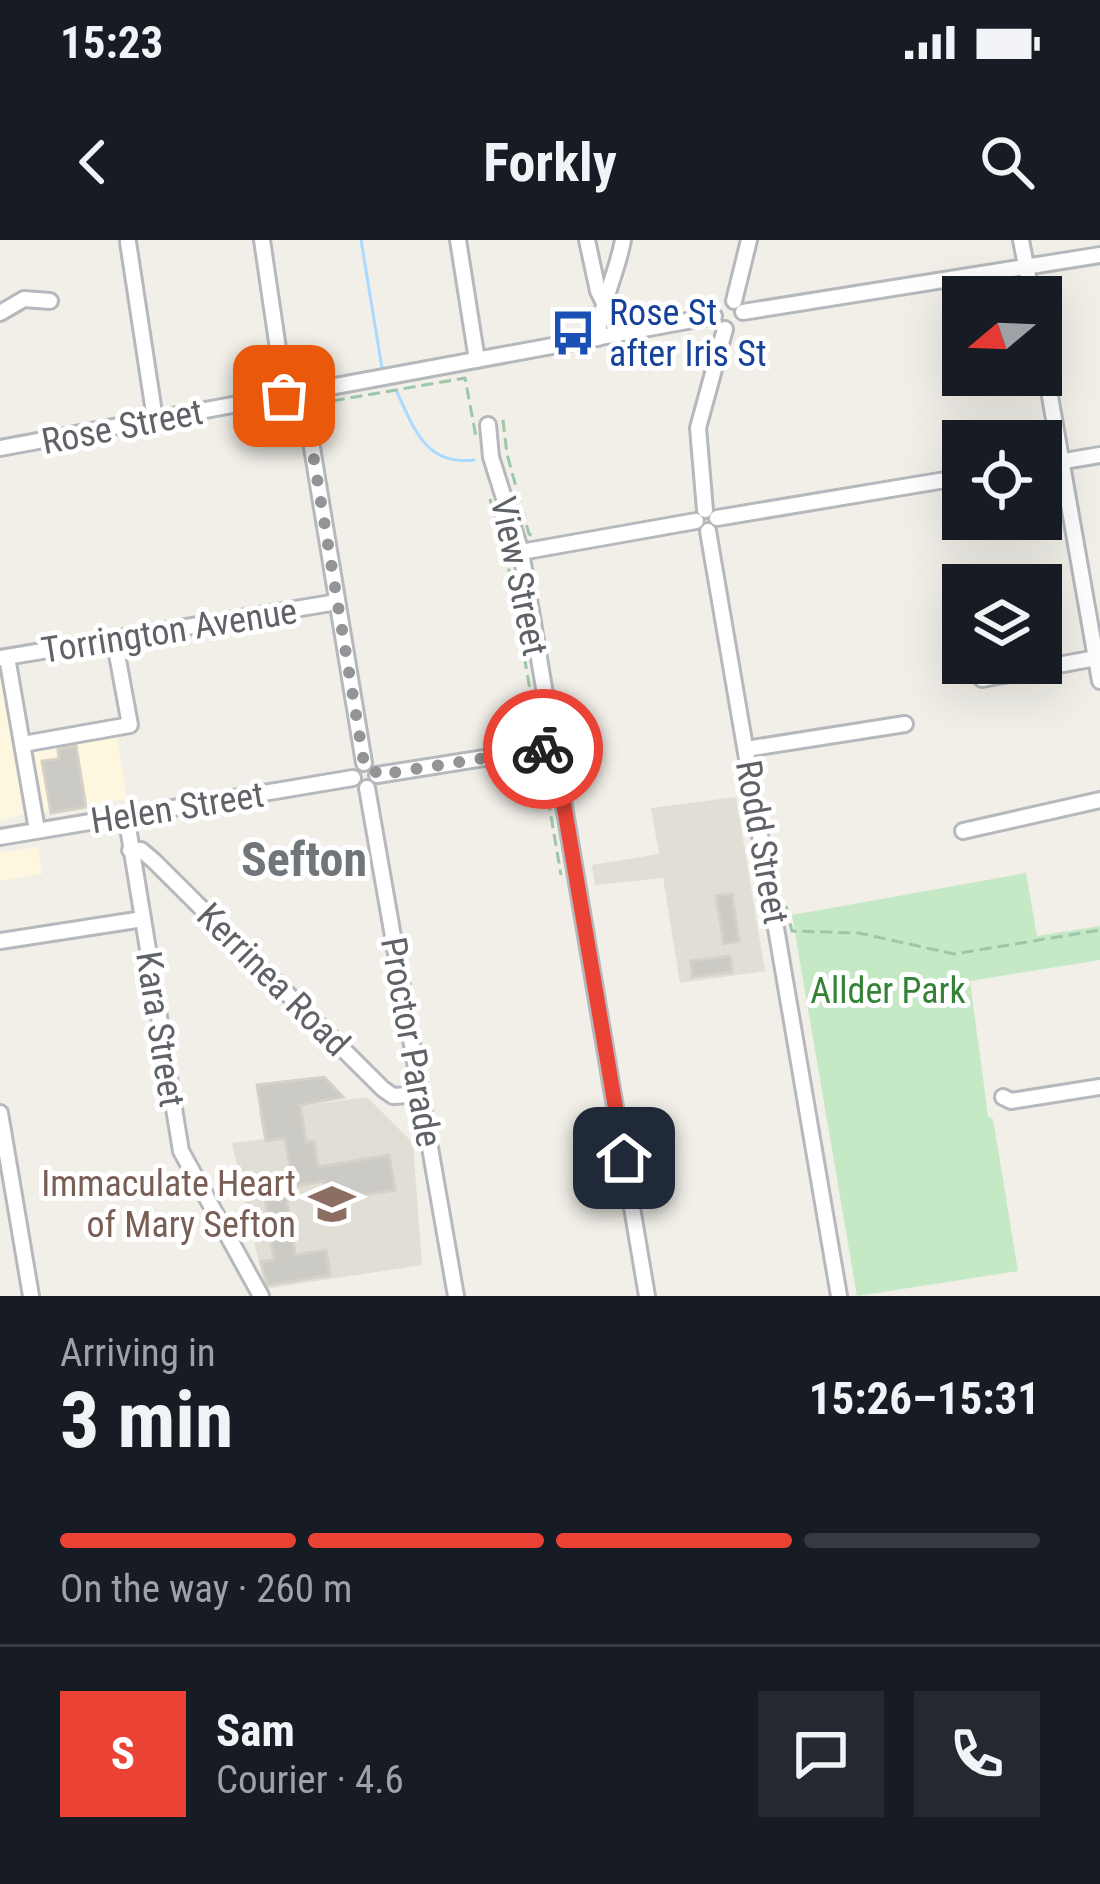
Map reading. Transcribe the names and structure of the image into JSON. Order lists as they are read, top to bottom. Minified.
{"streets":{"street":["Rose Street","View Street","Torrington Avenue","Helen Street","Rodd Street","Kerrinea Road","Kara Street","Proctor Parade"]},"crossings":[["Helen Street","Kara Street"],["Helen Street","Proctor Parade"],["Kerrinea Road","Kara Street"],["Kerrinea Road","Proctor Parade"]],"districts":["Sefton"],"parks":["Allder Park"],"places":{"bus stop":["Rose St after Iris St"],"school or university":["Immaculate Heart of Mary Sefton"]},"north":"left","page":{"status":"15:23","header":"Forkly","heading":["3 min","Arriving in","15:26–15:31"],"panel":["Sam","Courier · 4.6"],"bar":"On the way · 260 m","round":"S"}}
